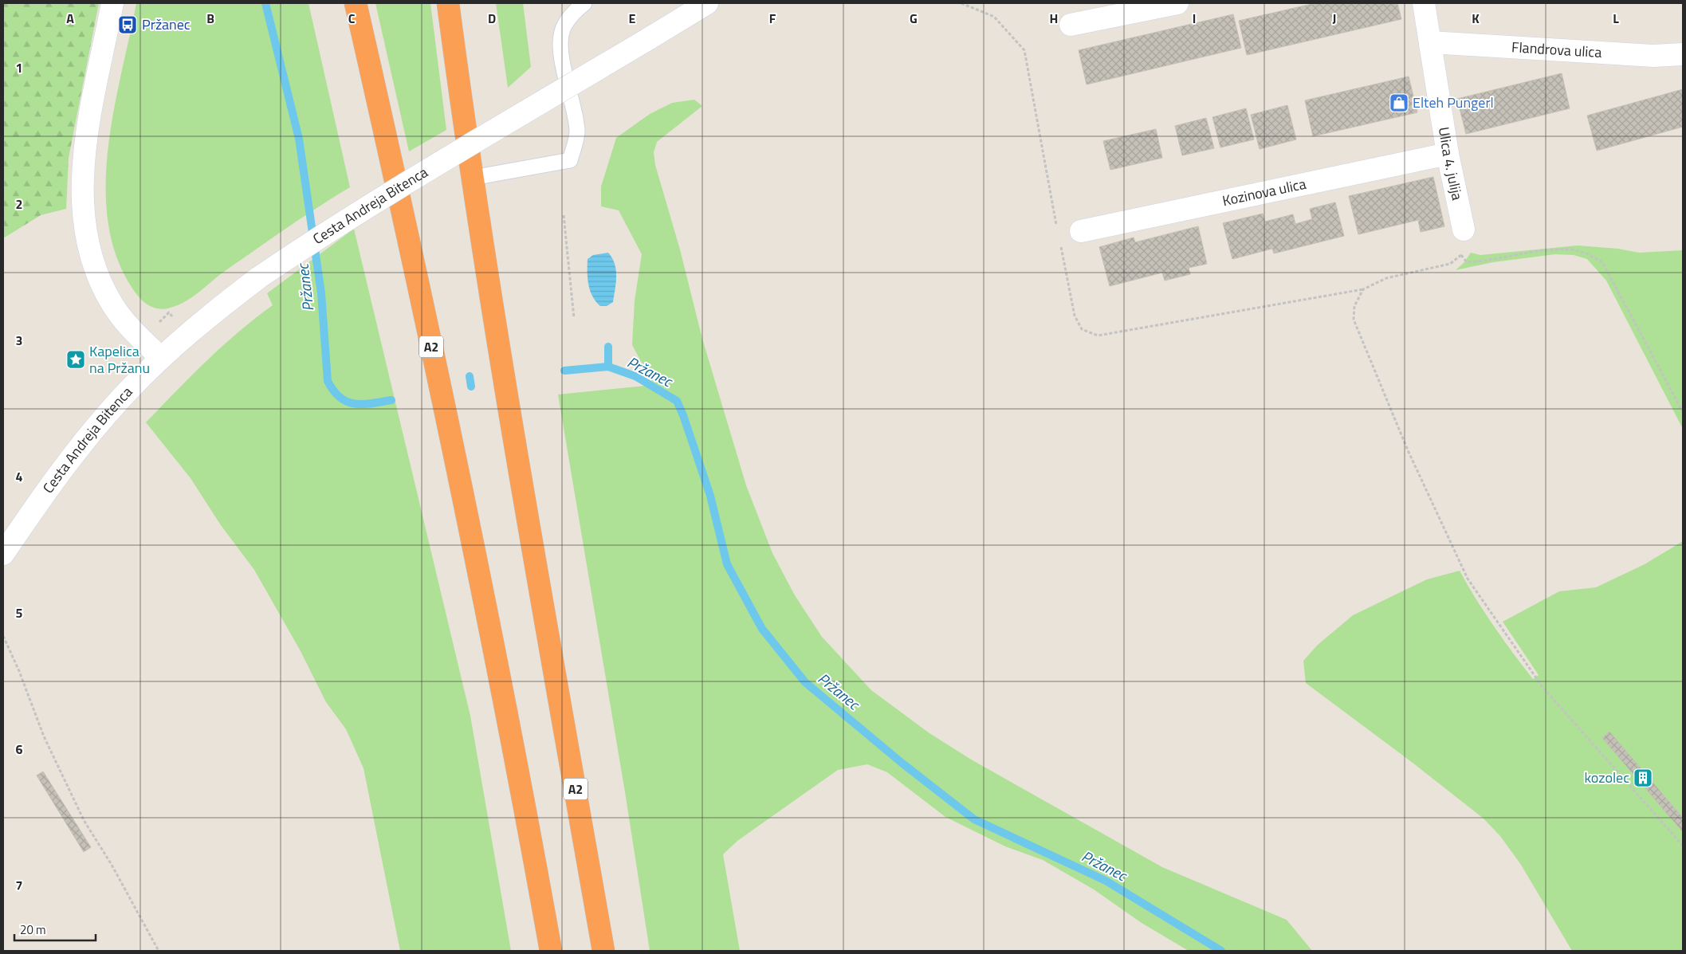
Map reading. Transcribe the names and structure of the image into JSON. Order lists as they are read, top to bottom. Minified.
{"streets":{"highway":["A2"],"street":["Flandrova ulica","Ulica 4. julija","Kozinova ulica","Cesta Andreja Bitenca"]},"crossings":[["Flandrova ulica","Ulica 4. julija"],["Ulica 4. julija","Kozinova ulica"]],"water":["Pržanec"],"places":{"bus stop":["Pržanec"],"shop":["Elteh Pungerl"],"place":["Kapelica na Pržanu"],"building":["kozolec"]},"scale_bar":"20 m","grid":{"columns":["A","B","C","D","E","F","G","H","I","J","K","L"],"rows":["1","2","3","4","5","6","7"]}}
